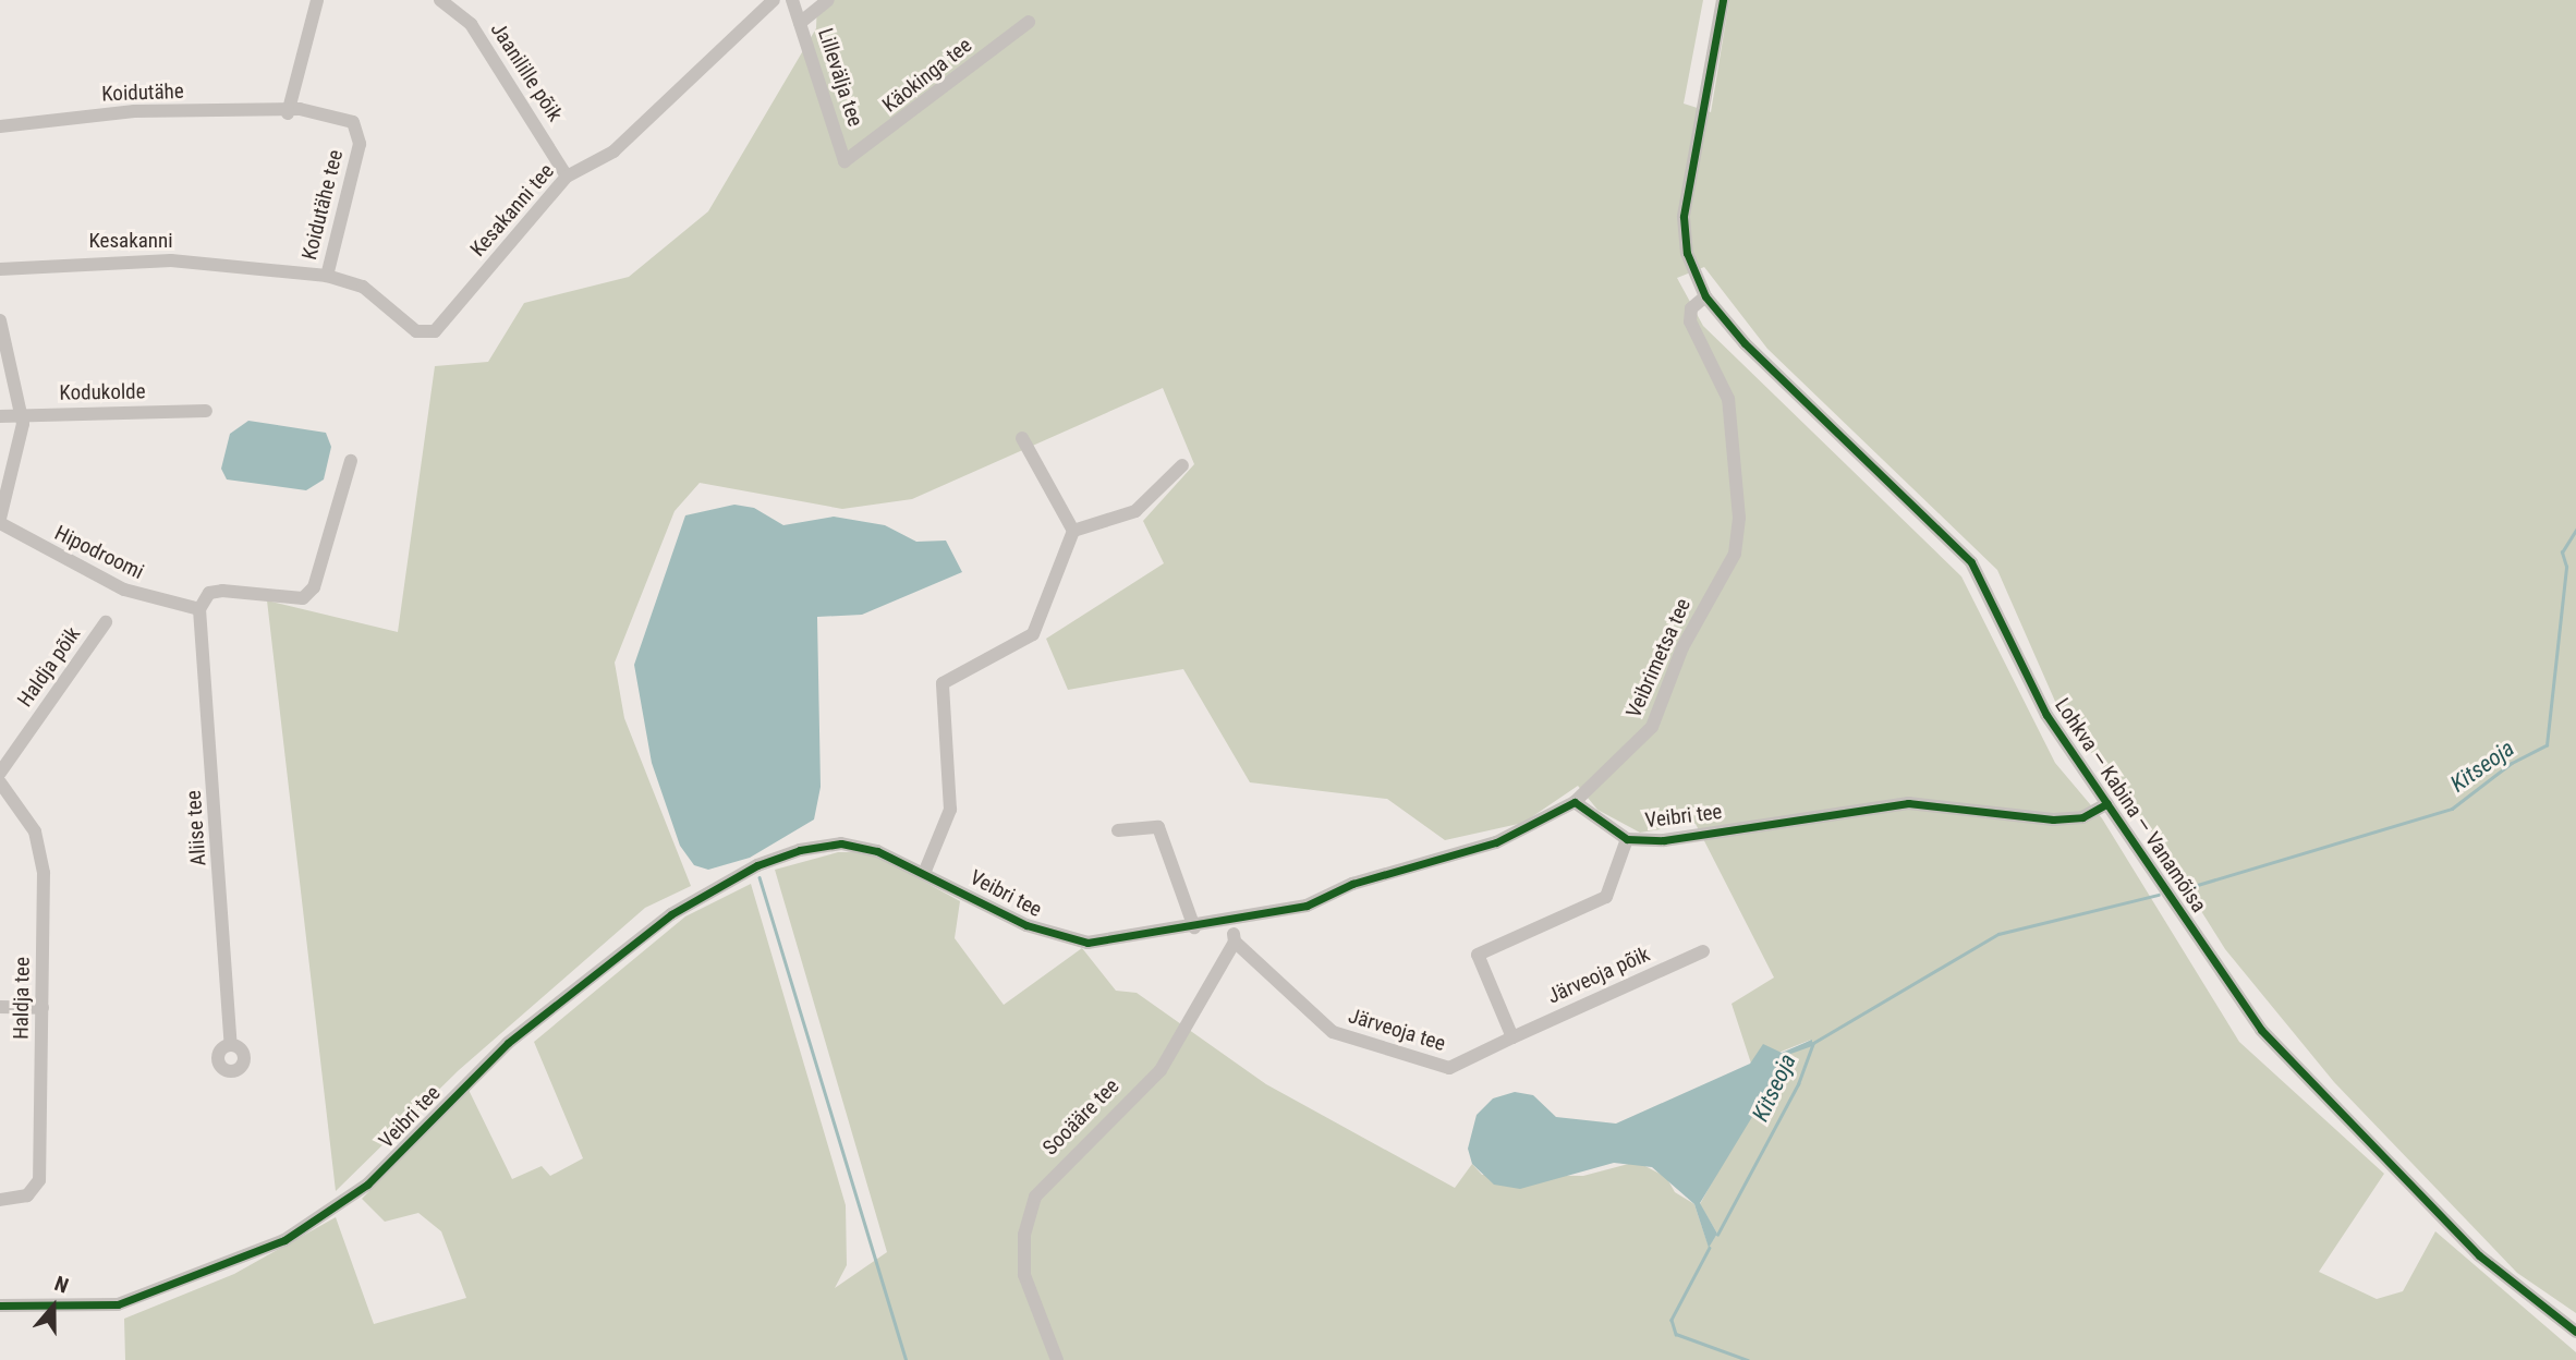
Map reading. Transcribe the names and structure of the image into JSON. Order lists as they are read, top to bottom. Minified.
{"streets":{"street":["Jaanilille põik","Käokinga tee","Lillevälja tee","Koidutähe","Koidutähe tee","Kesakanni tee","Kesakanni","Kodukolde","Hipodroomi","Veibrimetsa tee","Haldja põik","Lohkva — Kabina — Vanamõisa","Veibri tee","Aliise tee","Järveoja põik","Haldja tee","Järveoja tee","Sooääre tee"]},"crossings":[["Jaanilille põik","Kesakanni tee"],["Käokinga tee","Lillevälja tee"],["Koidutähe","Koidutähe tee"],["Koidutähe tee","Kesakanni tee"],["Kesakanni tee","Kesakanni"],["Hipodroomi","Aliise tee"],["Veibrimetsa tee","Lohkva — Kabina — Vanamõisa"],["Veibrimetsa tee","Veibri tee"],["Lohkva — Kabina — Vanamõisa","Veibri tee"],["Järveoja põik","Järveoja tee"],["Järveoja tee","Sooääre tee"]],"water":["Kitseoja"],"north":"top"}
